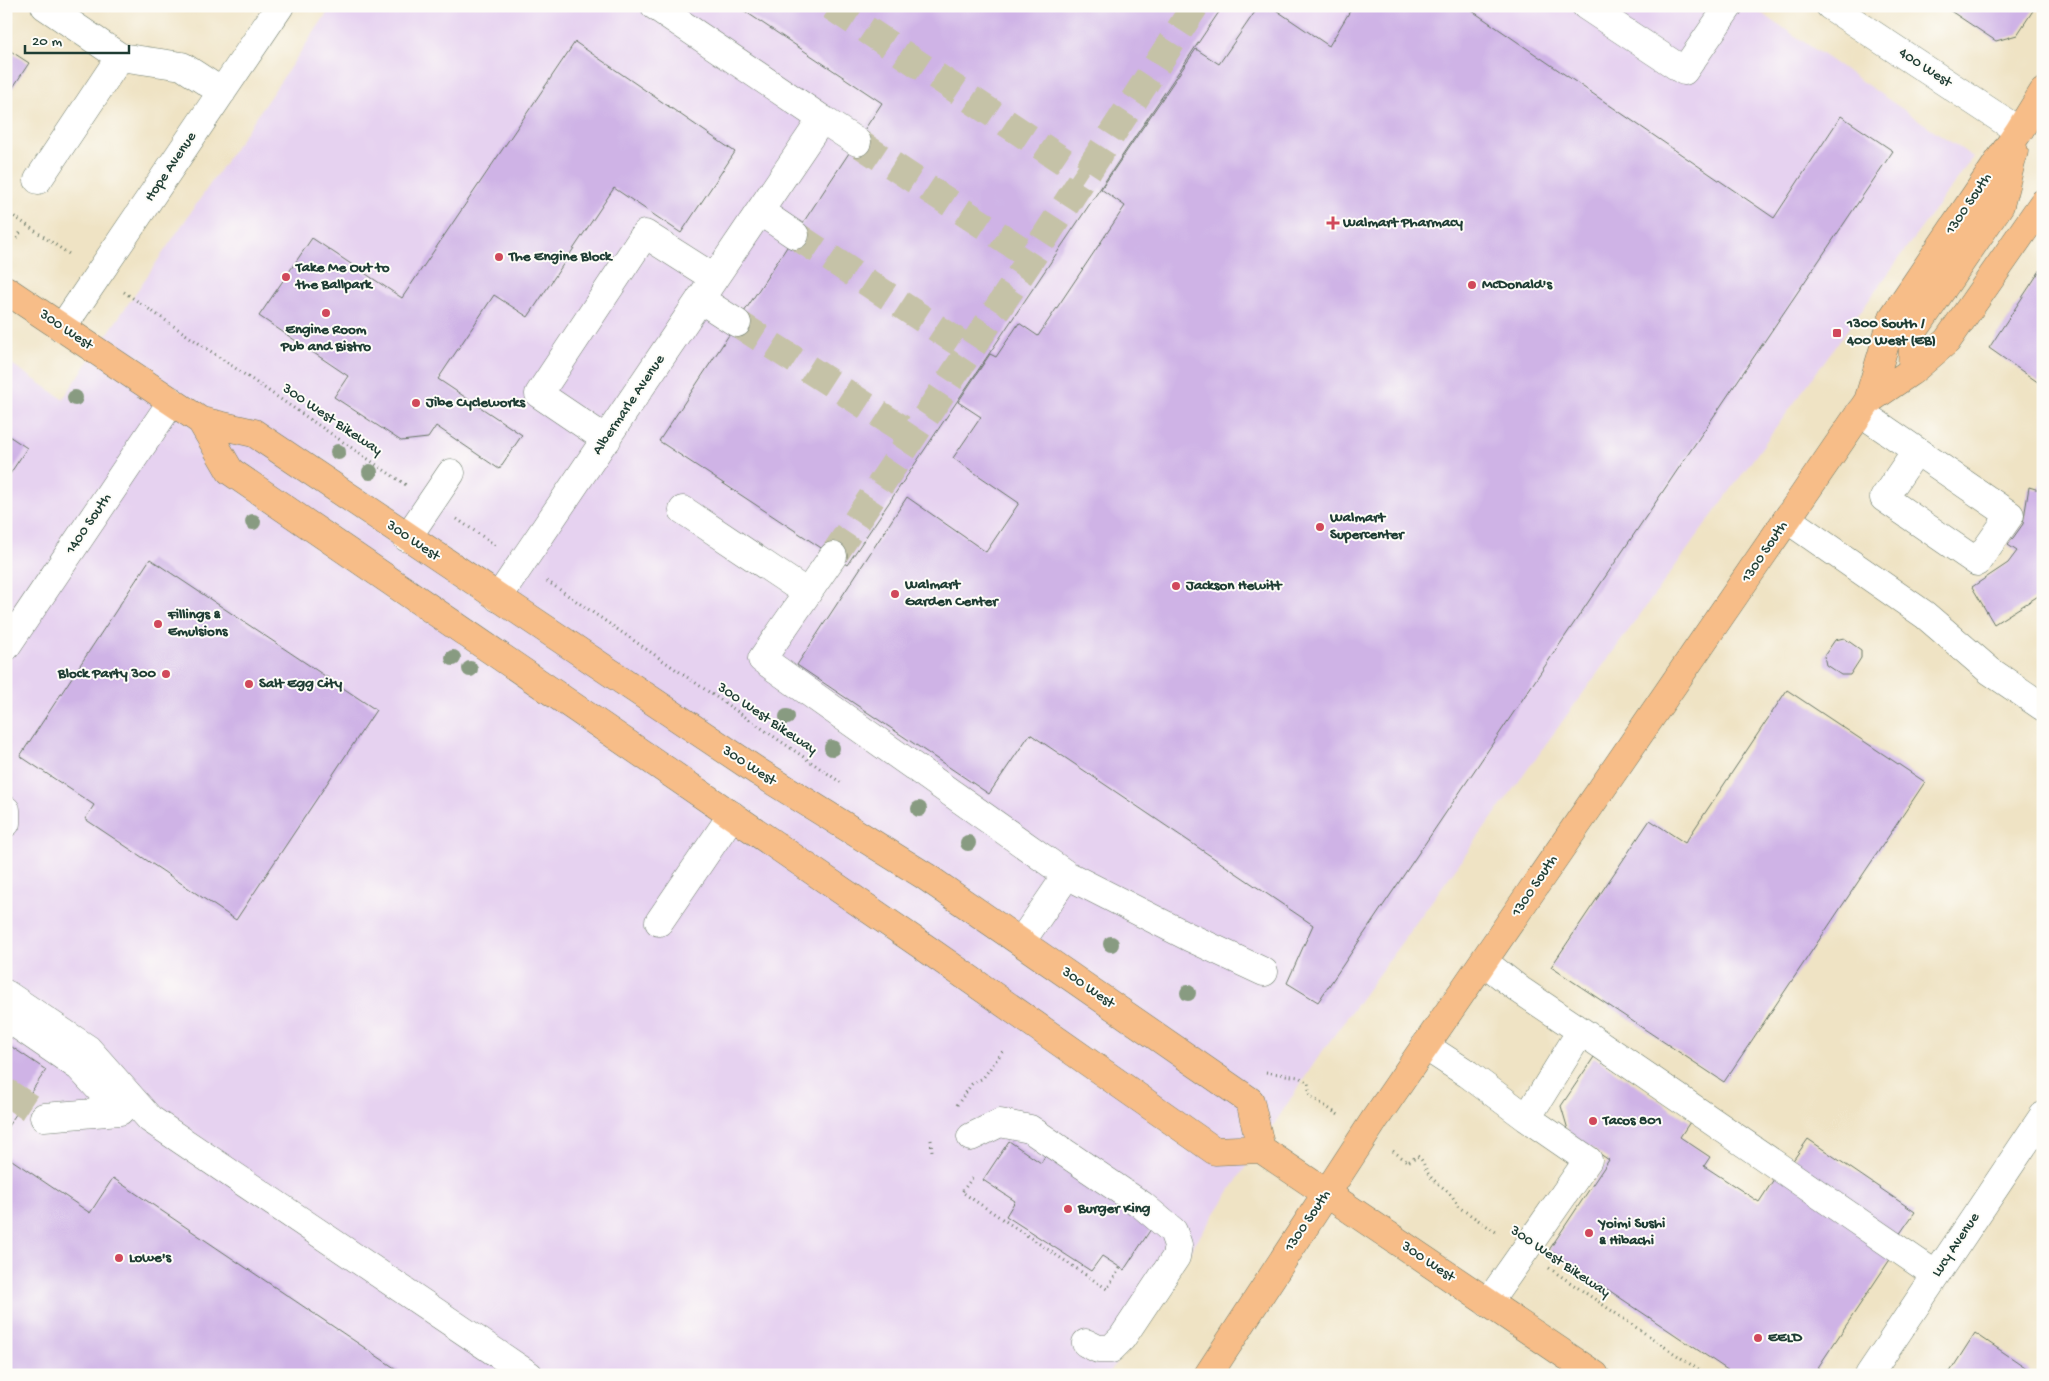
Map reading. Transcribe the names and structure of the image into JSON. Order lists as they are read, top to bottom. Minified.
{"streets":{"main road":["1300 South","300 West"],"street":["400 West","Hope Avenue","Albermarle Avenue","1400 South","Lucy Avenue"],"path":["300 West Bikeway"]},"crossings":[["400 West","1300 South"],["Hope Avenue","300 West"],["1300 South","300 West"],["300 West","Albermarle Avenue"],["300 West","1400 South"]],"places":{"health":["Walmart Pharmacy"],"other":["The Engine Block","Take Me Out to the Ballpark","McDonald's","Engine Room Pub and Bistro","Jibe Cycleworks","Walmart Supercenter","Jackson Hewitt","Walmart Garden Center","Fillings & Emulsions","Block Party 300","Salt Egg City","Tacos 801","Burger King","Yoimi Sushi & Hibachi","Lowe's","EELD"],"transit":["1300 South / 400 West (EB)"]},"scale_bar":"20 m"}
